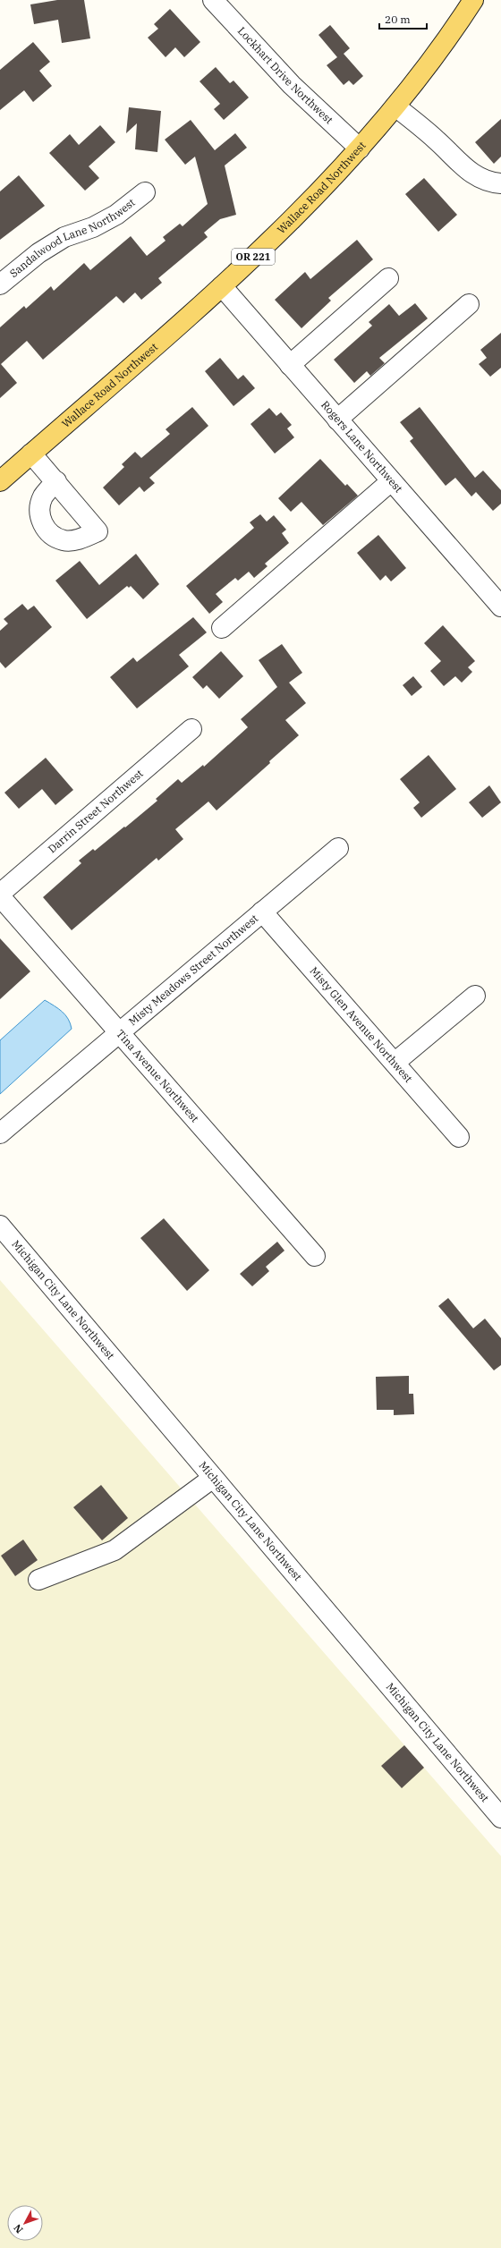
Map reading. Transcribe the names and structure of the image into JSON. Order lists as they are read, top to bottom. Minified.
{"streets":{"main road":["Wallace Road Northwest","OR 221"],"street":["Lockhart Drive Northwest","Sandalwood Lane Northwest","Rogers Lane Northwest","Darrin Street Northwest","Misty Meadows Street Northwest","Misty Glen Avenue Northwest","Tina Avenue Northwest","Michigan City Lane Northwest"]},"crossings":[["Lockhart Drive Northwest","Wallace Road Northwest"],["Wallace Road Northwest","Rogers Lane Northwest"],["Darrin Street Northwest","Tina Avenue Northwest"],["Misty Meadows Street Northwest","Misty Glen Avenue Northwest"],["Misty Meadows Street Northwest","Tina Avenue Northwest"]],"scale_bar":"20 m","north":"bottom left"}
